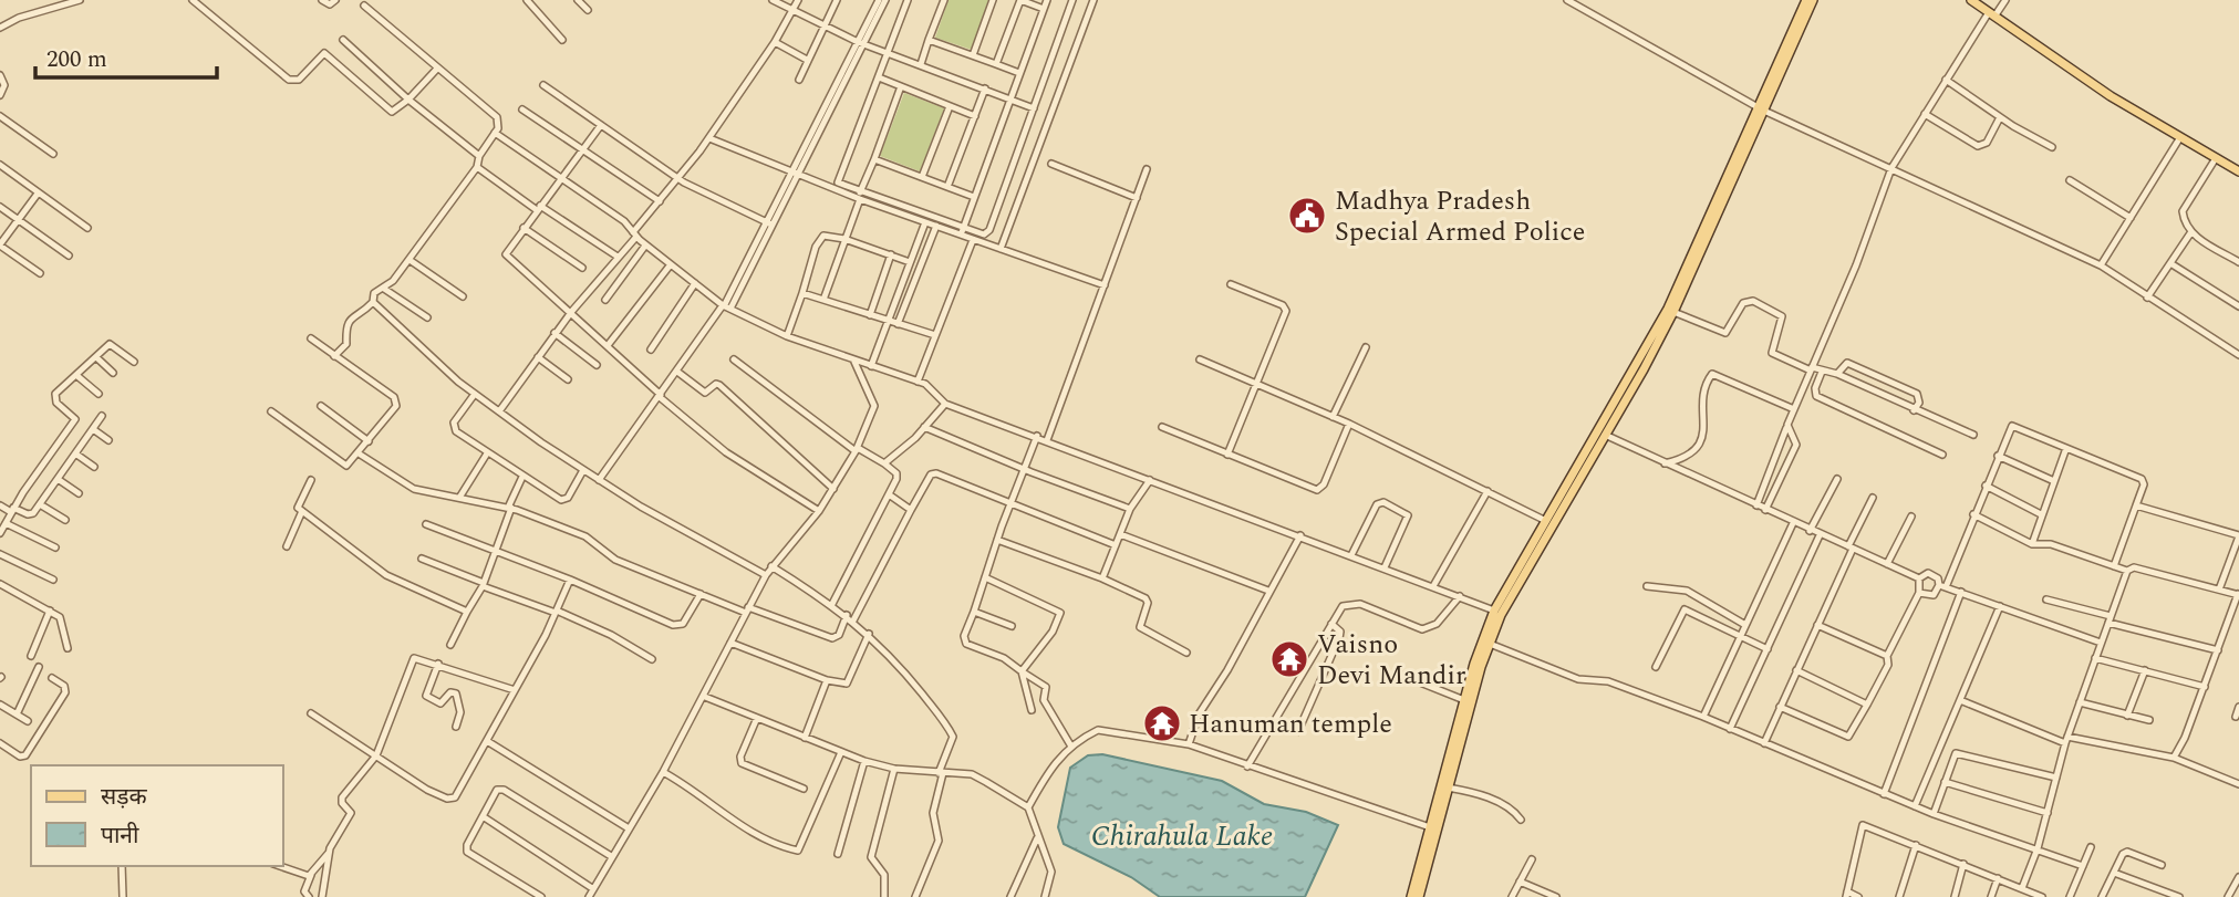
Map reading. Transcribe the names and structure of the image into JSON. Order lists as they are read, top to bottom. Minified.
{"water":["Chirahula Lake"],"places":{"public building":["Madhya Pradesh Special Armed Police"],"temple":["Vaisno Devi Mandir","Hanuman temple"]},"legend":["सड़क","पानी"],"scale_bar":"200 m"}
